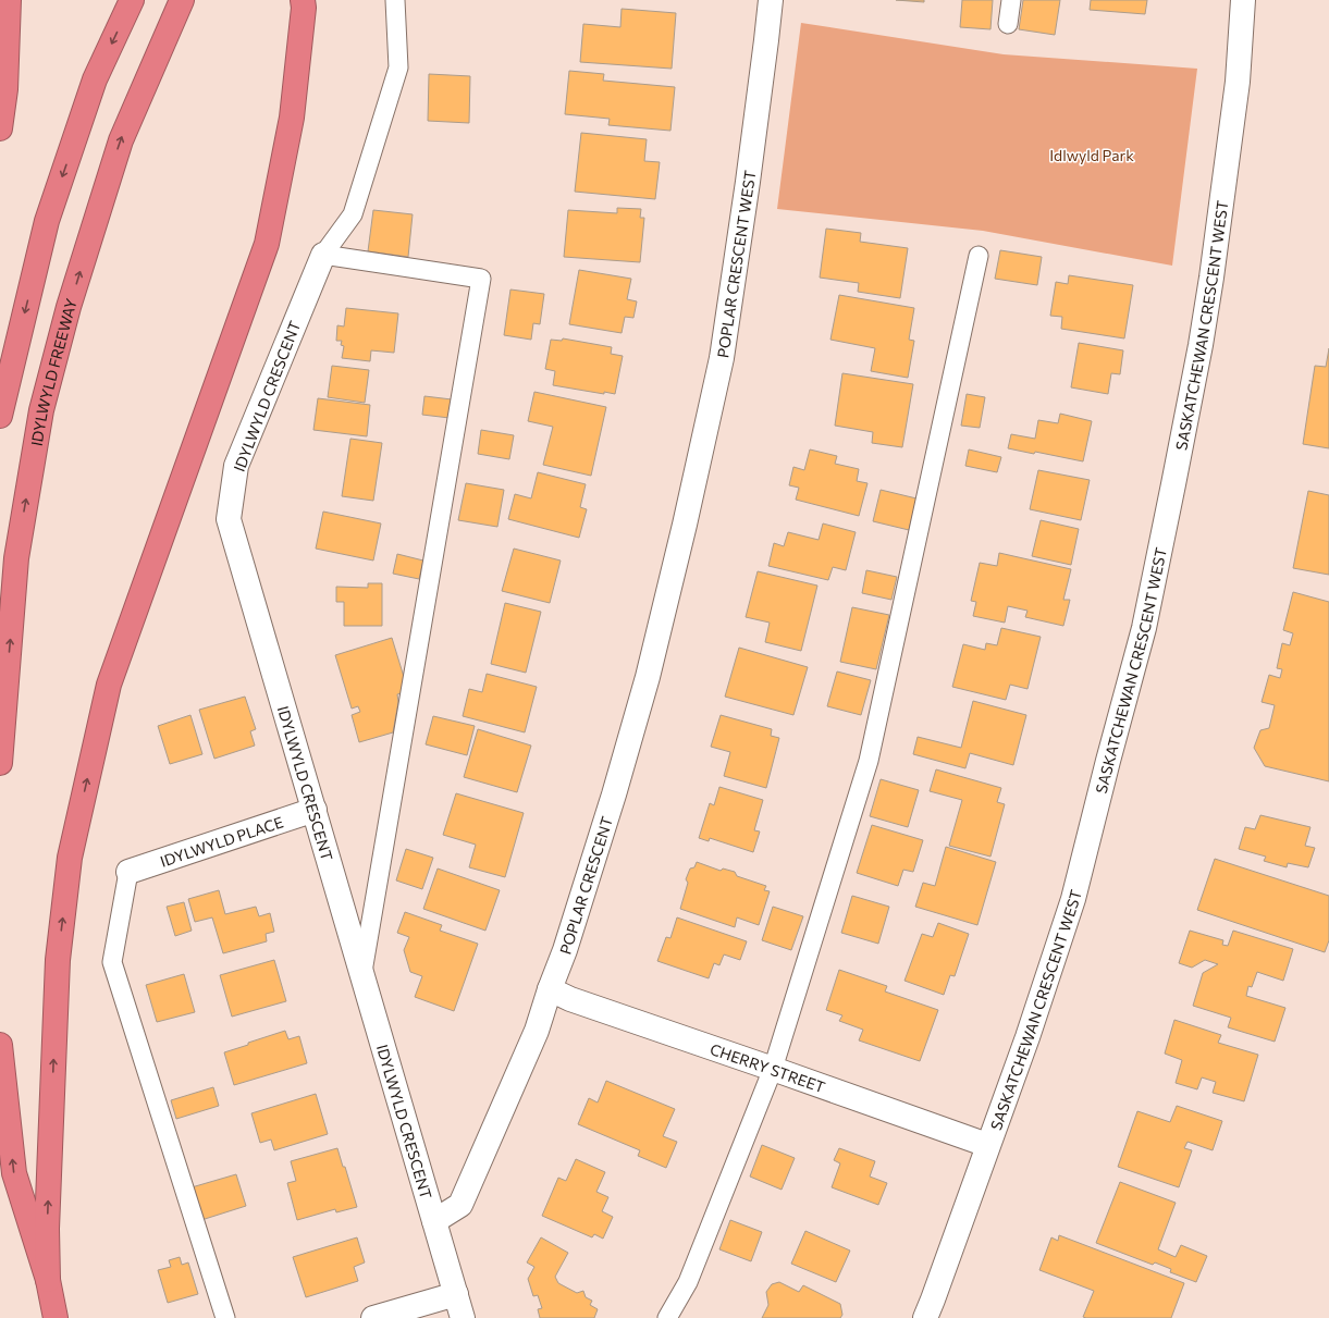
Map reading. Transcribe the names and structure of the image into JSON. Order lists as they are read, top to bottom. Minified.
{"streets":{"highway":["IDYLWYLD FREEWAY"],"street":["POPLAR CRESCENT WEST","SASKATCHEWAN CRESCENT WEST","IDYLWYLD CRESCENT","IDYLWYLD PLACE","POPLAR CRESCENT","CHERRY STREET"]},"crossings":[["POPLAR CRESCENT WEST","POPLAR CRESCENT"],["SASKATCHEWAN CRESCENT WEST","CHERRY STREET"],["IDYLWYLD CRESCENT","IDYLWYLD PLACE"],["IDYLWYLD CRESCENT","POPLAR CRESCENT"],["POPLAR CRESCENT","CHERRY STREET"]],"parks":["Idlwyld Park"]}
